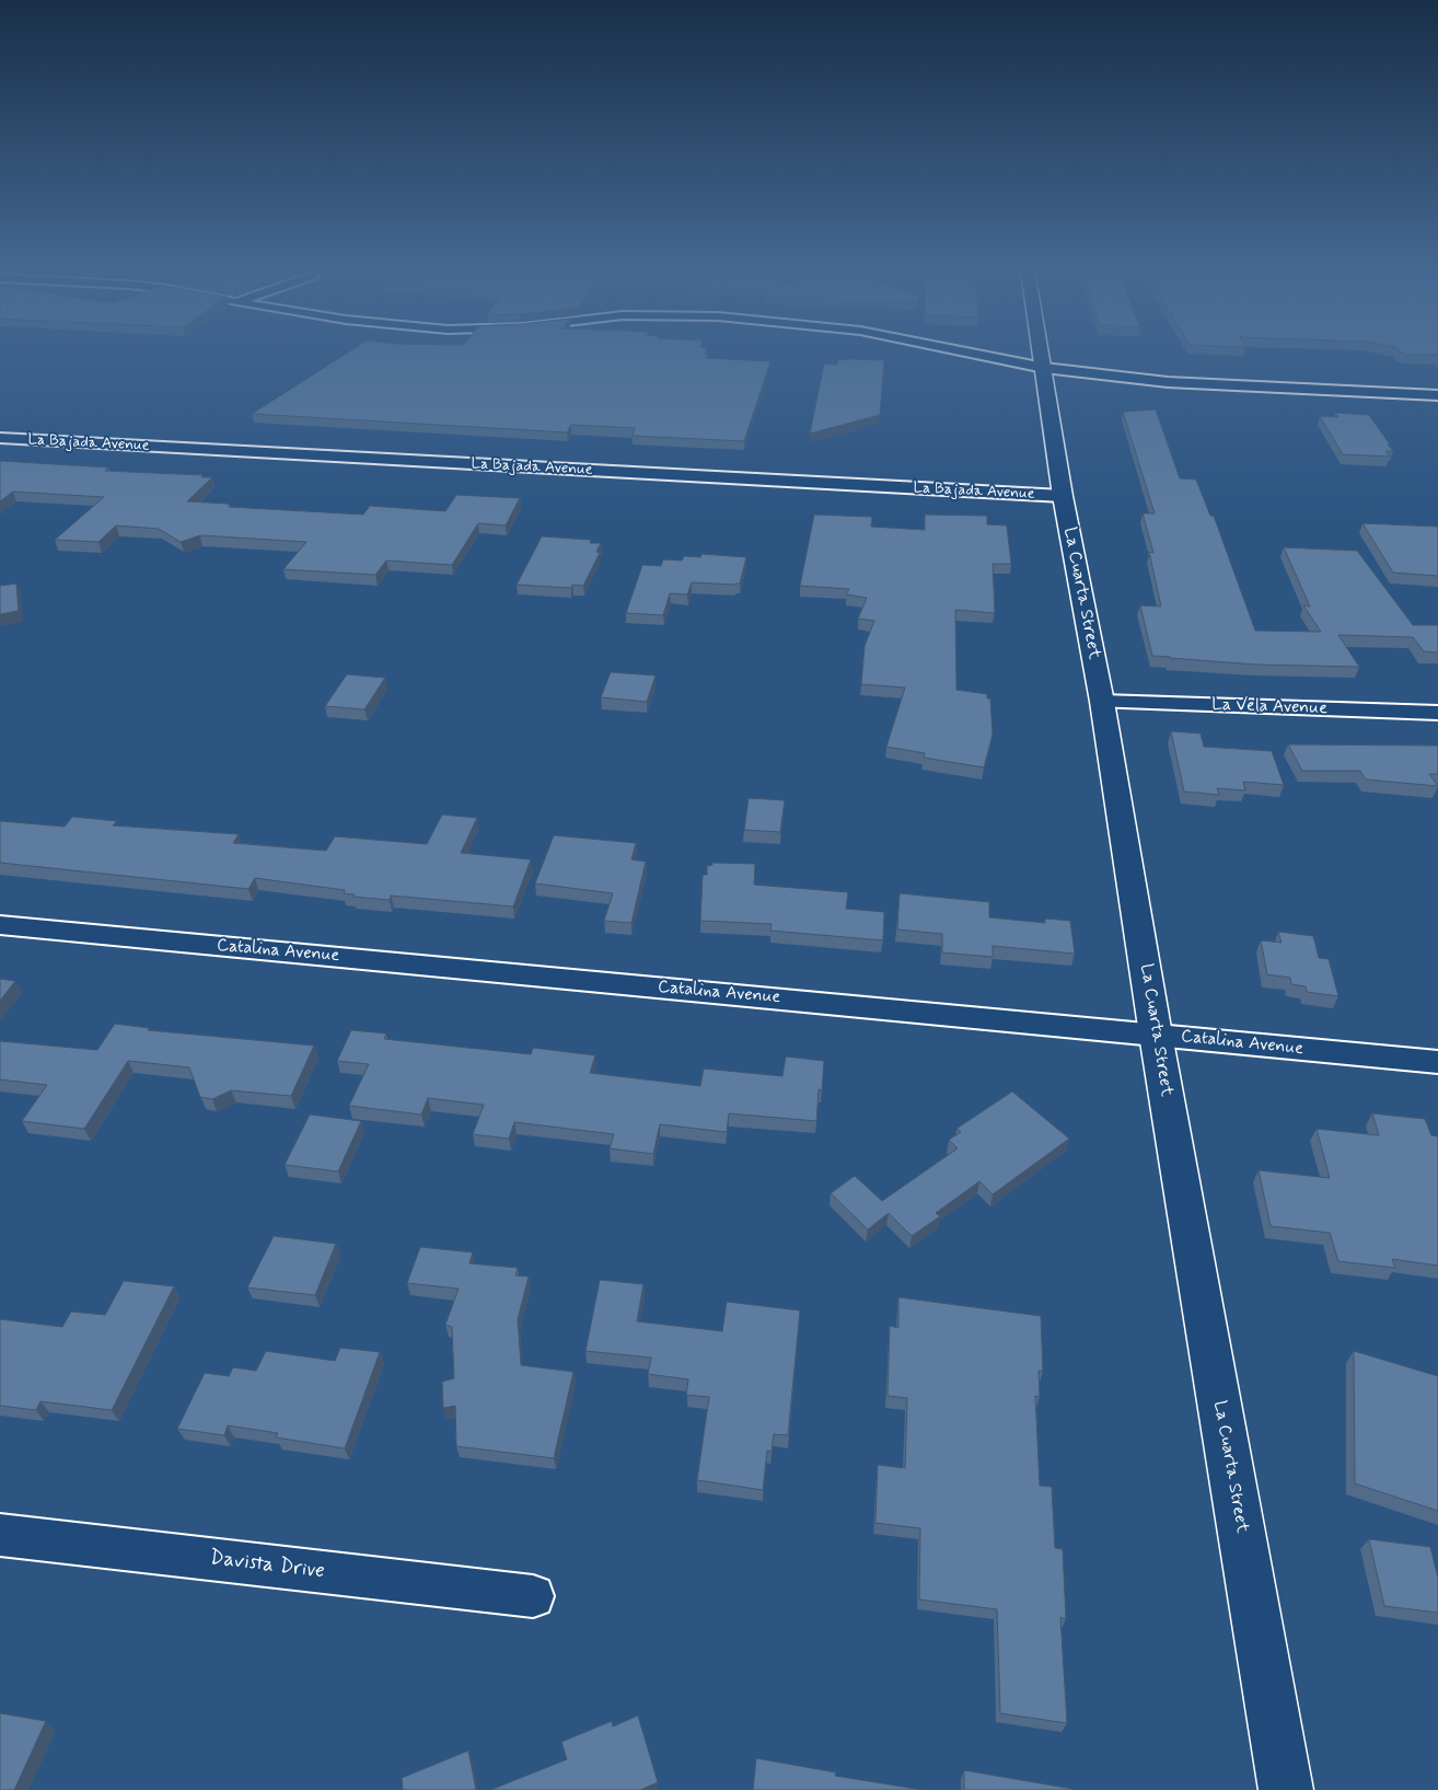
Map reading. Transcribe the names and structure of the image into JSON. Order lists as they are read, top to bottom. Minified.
{"streets":{"street":["La Bajada Avenue","La Cuarta Street","La Vela Avenue","Catalina Avenue","Davista Drive"]},"crossings":[["La Bajada Avenue","La Cuarta Street"],["La Cuarta Street","La Vela Avenue"],["La Cuarta Street","Catalina Avenue"]]}
